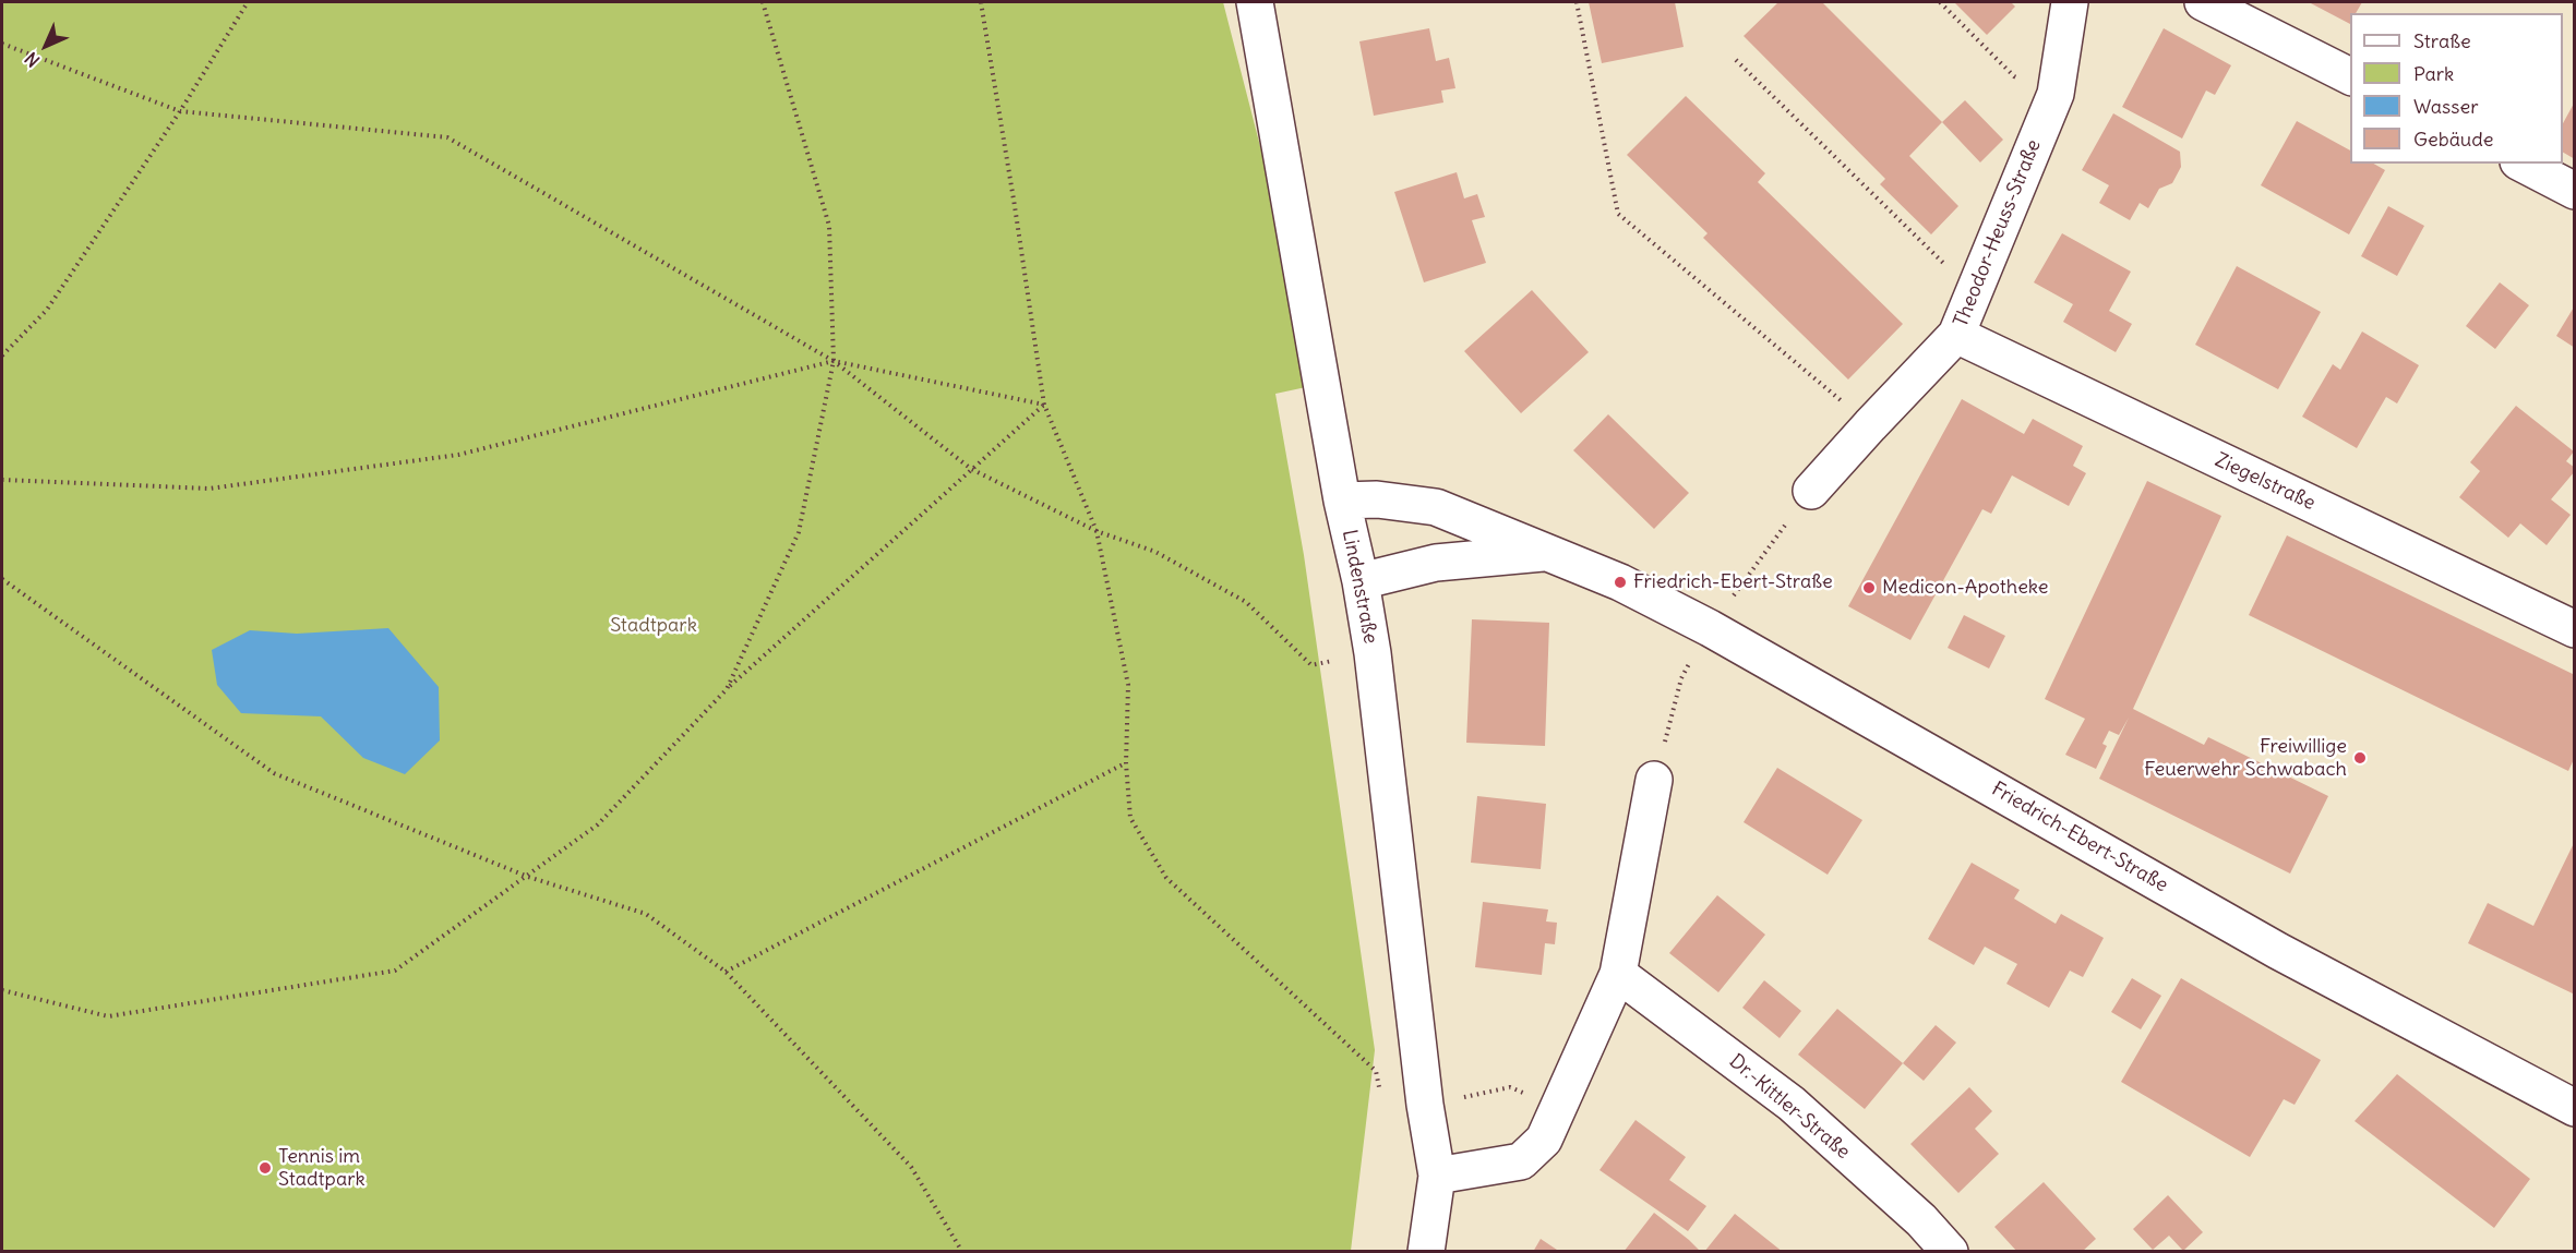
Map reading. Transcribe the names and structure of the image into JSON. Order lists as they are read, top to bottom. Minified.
{"streets":{"street":["Theodor-Heuss-Straße","Ziegelstraße","Lindenstraße","Friedrich-Ebert-Straße","Dr.-Kittler-Straße"]},"crossings":[["Theodor-Heuss-Straße","Ziegelstraße"],["Lindenstraße","Friedrich-Ebert-Straße"]],"parks":["Stadtpark"],"places":["Friedrich-Ebert-Straße","Medicon-Apotheke","Freiwillige Feuerwehr Schwabach","Tennis im Stadtpark"],"legend":["Straße","Park","Wasser","Gebäude"],"north":"bottom left"}
